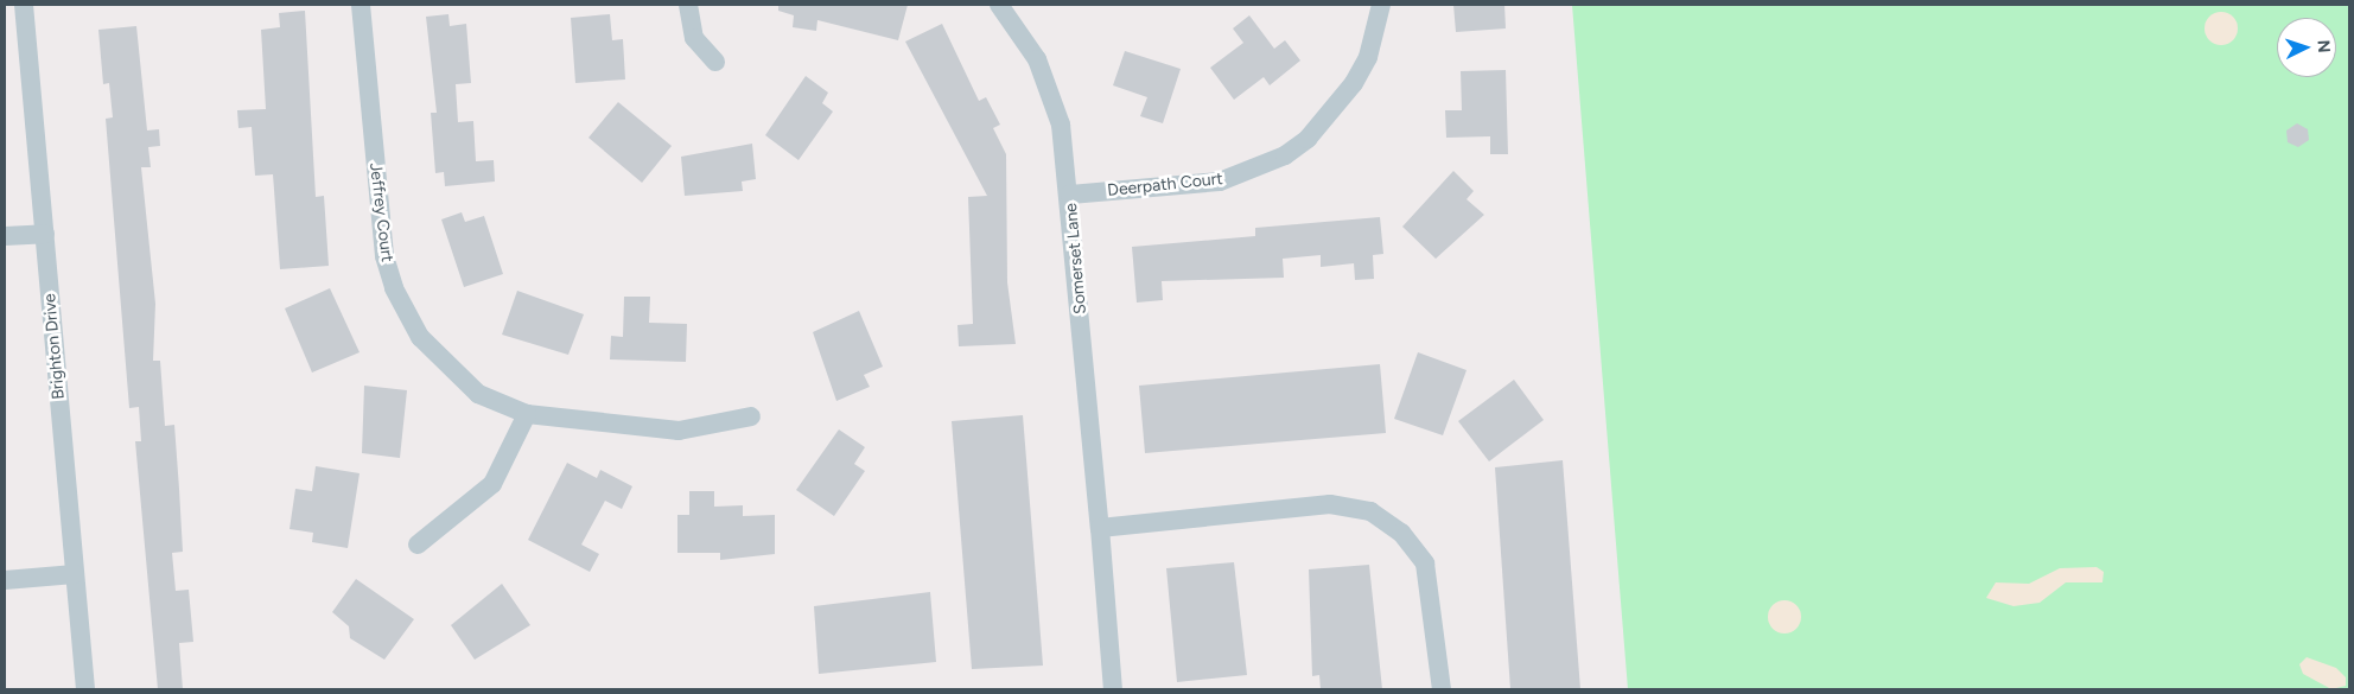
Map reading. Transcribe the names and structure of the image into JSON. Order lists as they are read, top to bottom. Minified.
{"streets":{"street":["Deerpath Court","Jeffrey Court","Somerset Lane","Brighton Drive"]},"crossings":[["Deerpath Court","Somerset Lane"]],"north":"right"}
